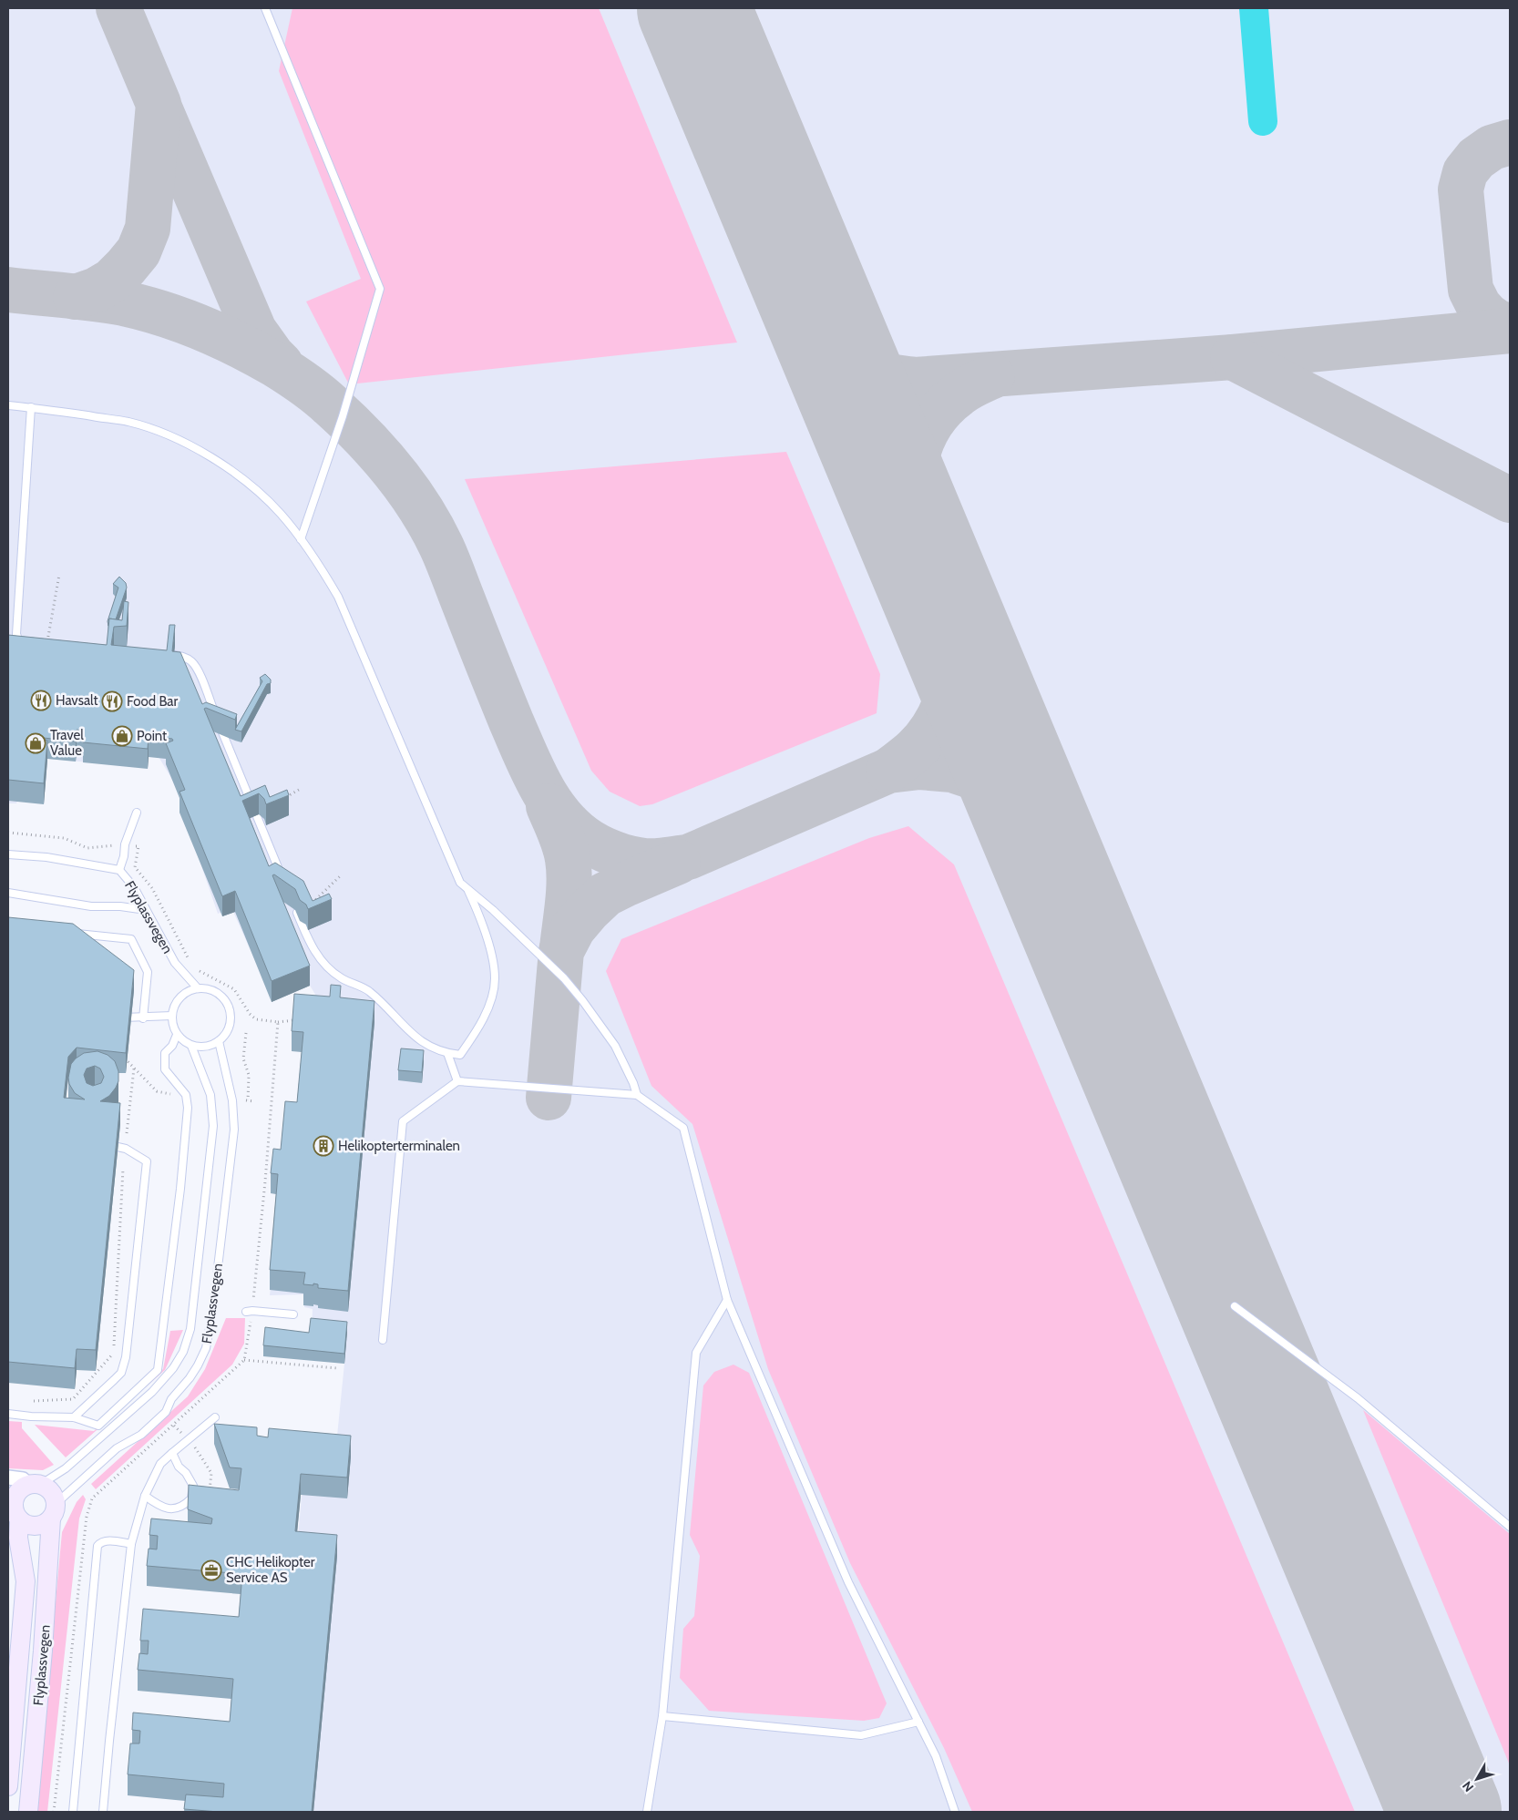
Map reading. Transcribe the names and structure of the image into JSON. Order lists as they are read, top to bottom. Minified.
{"streets":{"street":["Flyplassvegen"]},"places":{"restaurant":["Havsalt","Food Bar"],"shop":["Point","Travel Value"],"building":["Helikopterterminalen"],"office":["CHC Helikopter Service AS"]},"north":"bottom left"}
